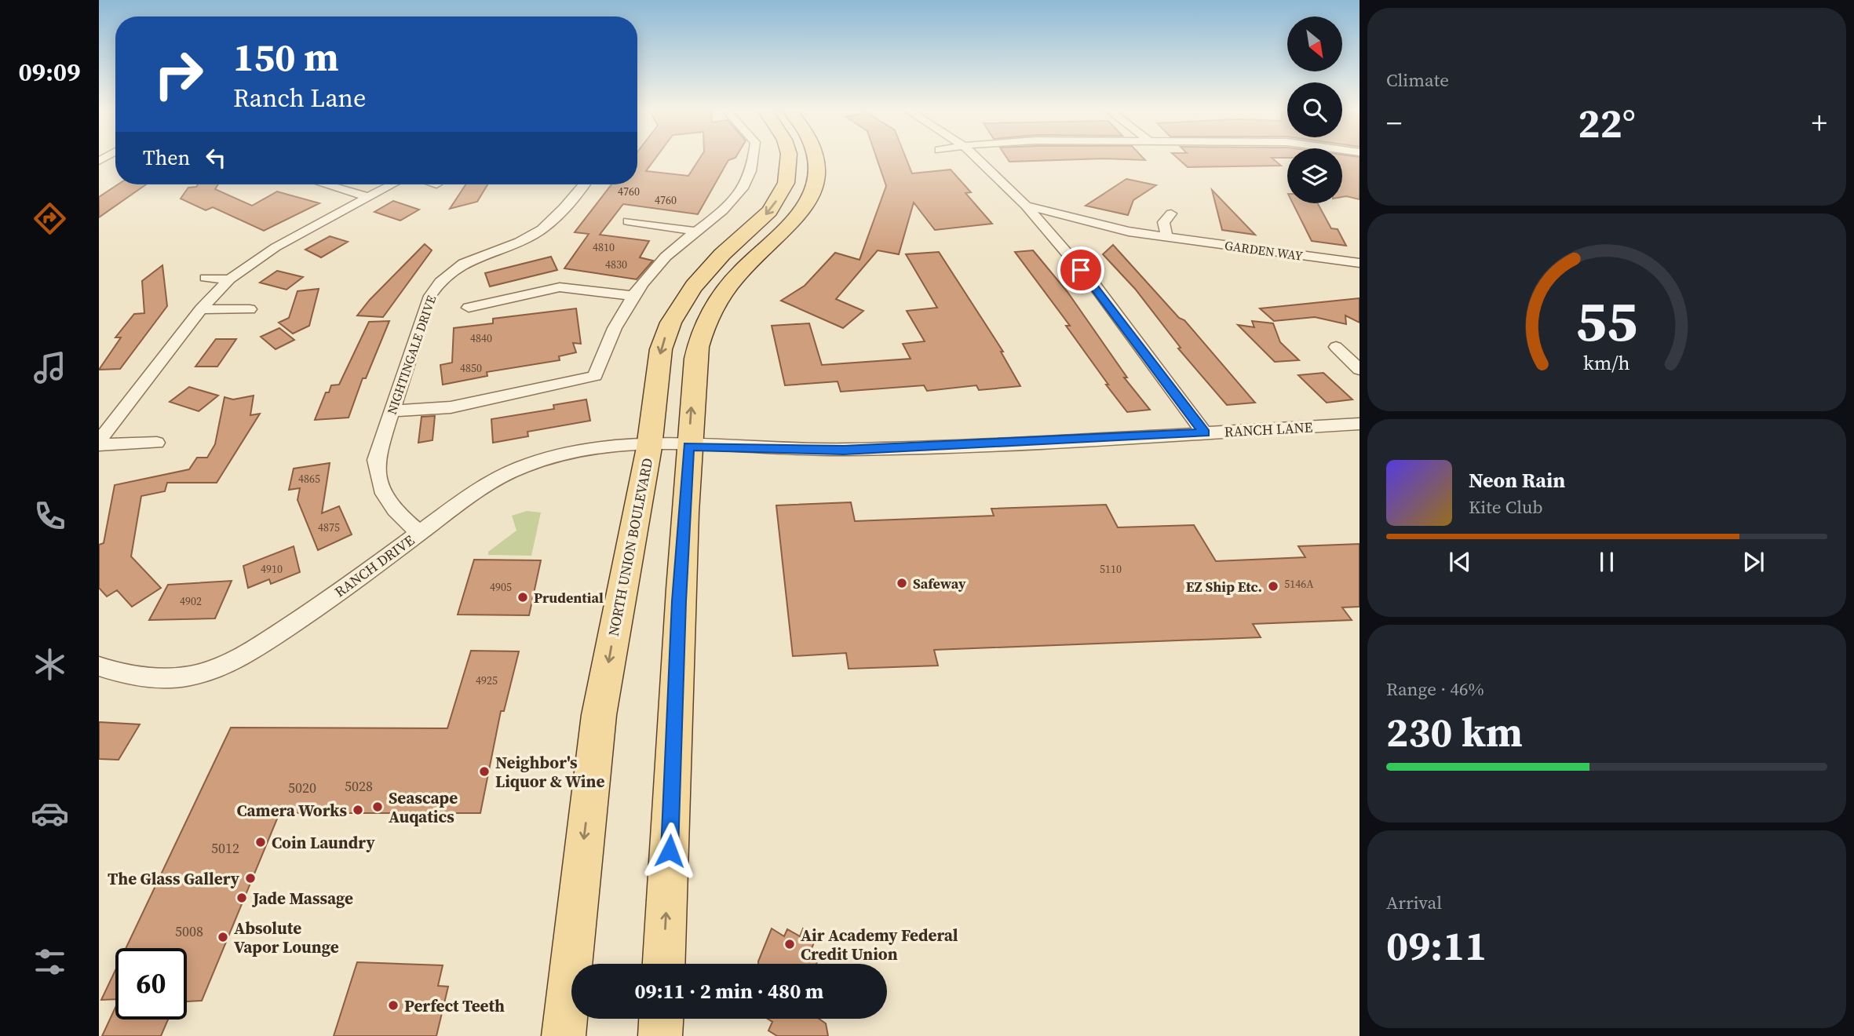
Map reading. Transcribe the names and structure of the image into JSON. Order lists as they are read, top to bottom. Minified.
{"streets":{"main road":["NORTH UNION BOULEVARD"],"street":["GARDEN WAY","NIGHTINGALE DRIVE","RANCH LANE","RANCH DRIVE"]},"crossings":[["NIGHTINGALE DRIVE","RANCH DRIVE"],["RANCH LANE","NORTH UNION BOULEVARD"],["RANCH LANE","RANCH DRIVE"],["NORTH UNION BOULEVARD","RANCH DRIVE"]],"places":["Safeway","EZ Ship Etc.","Prudential","Neighbor's Liquor & Wine","Seascape Auqatics","Camera Works","Coin Laundry","The Glass Gallery","Jade Massage","Absolute Vapor Lounge","Air Academy Federal Credit Union","Perfect Teeth"],"house_numbers":["4760","4760","4810","4830","4840","4850","4865","4875","4910","5110","5146A","4905","4902","4925","5028","5020","5012","5008"],"north":"bottom right","page":{"tabs":"09:09","tile":["Climate",["Range · 46%","230 km"],["Arrival","09:11"]],"turn":["150 m","Ranch Lane"],"heat":["−","22°","+"],"then":"Then","song":["Neon Rain","Kite Club"],"limit":"60","trip":"09:11 · 2 min · 480 m","gauge":["55","km/h"]}}
